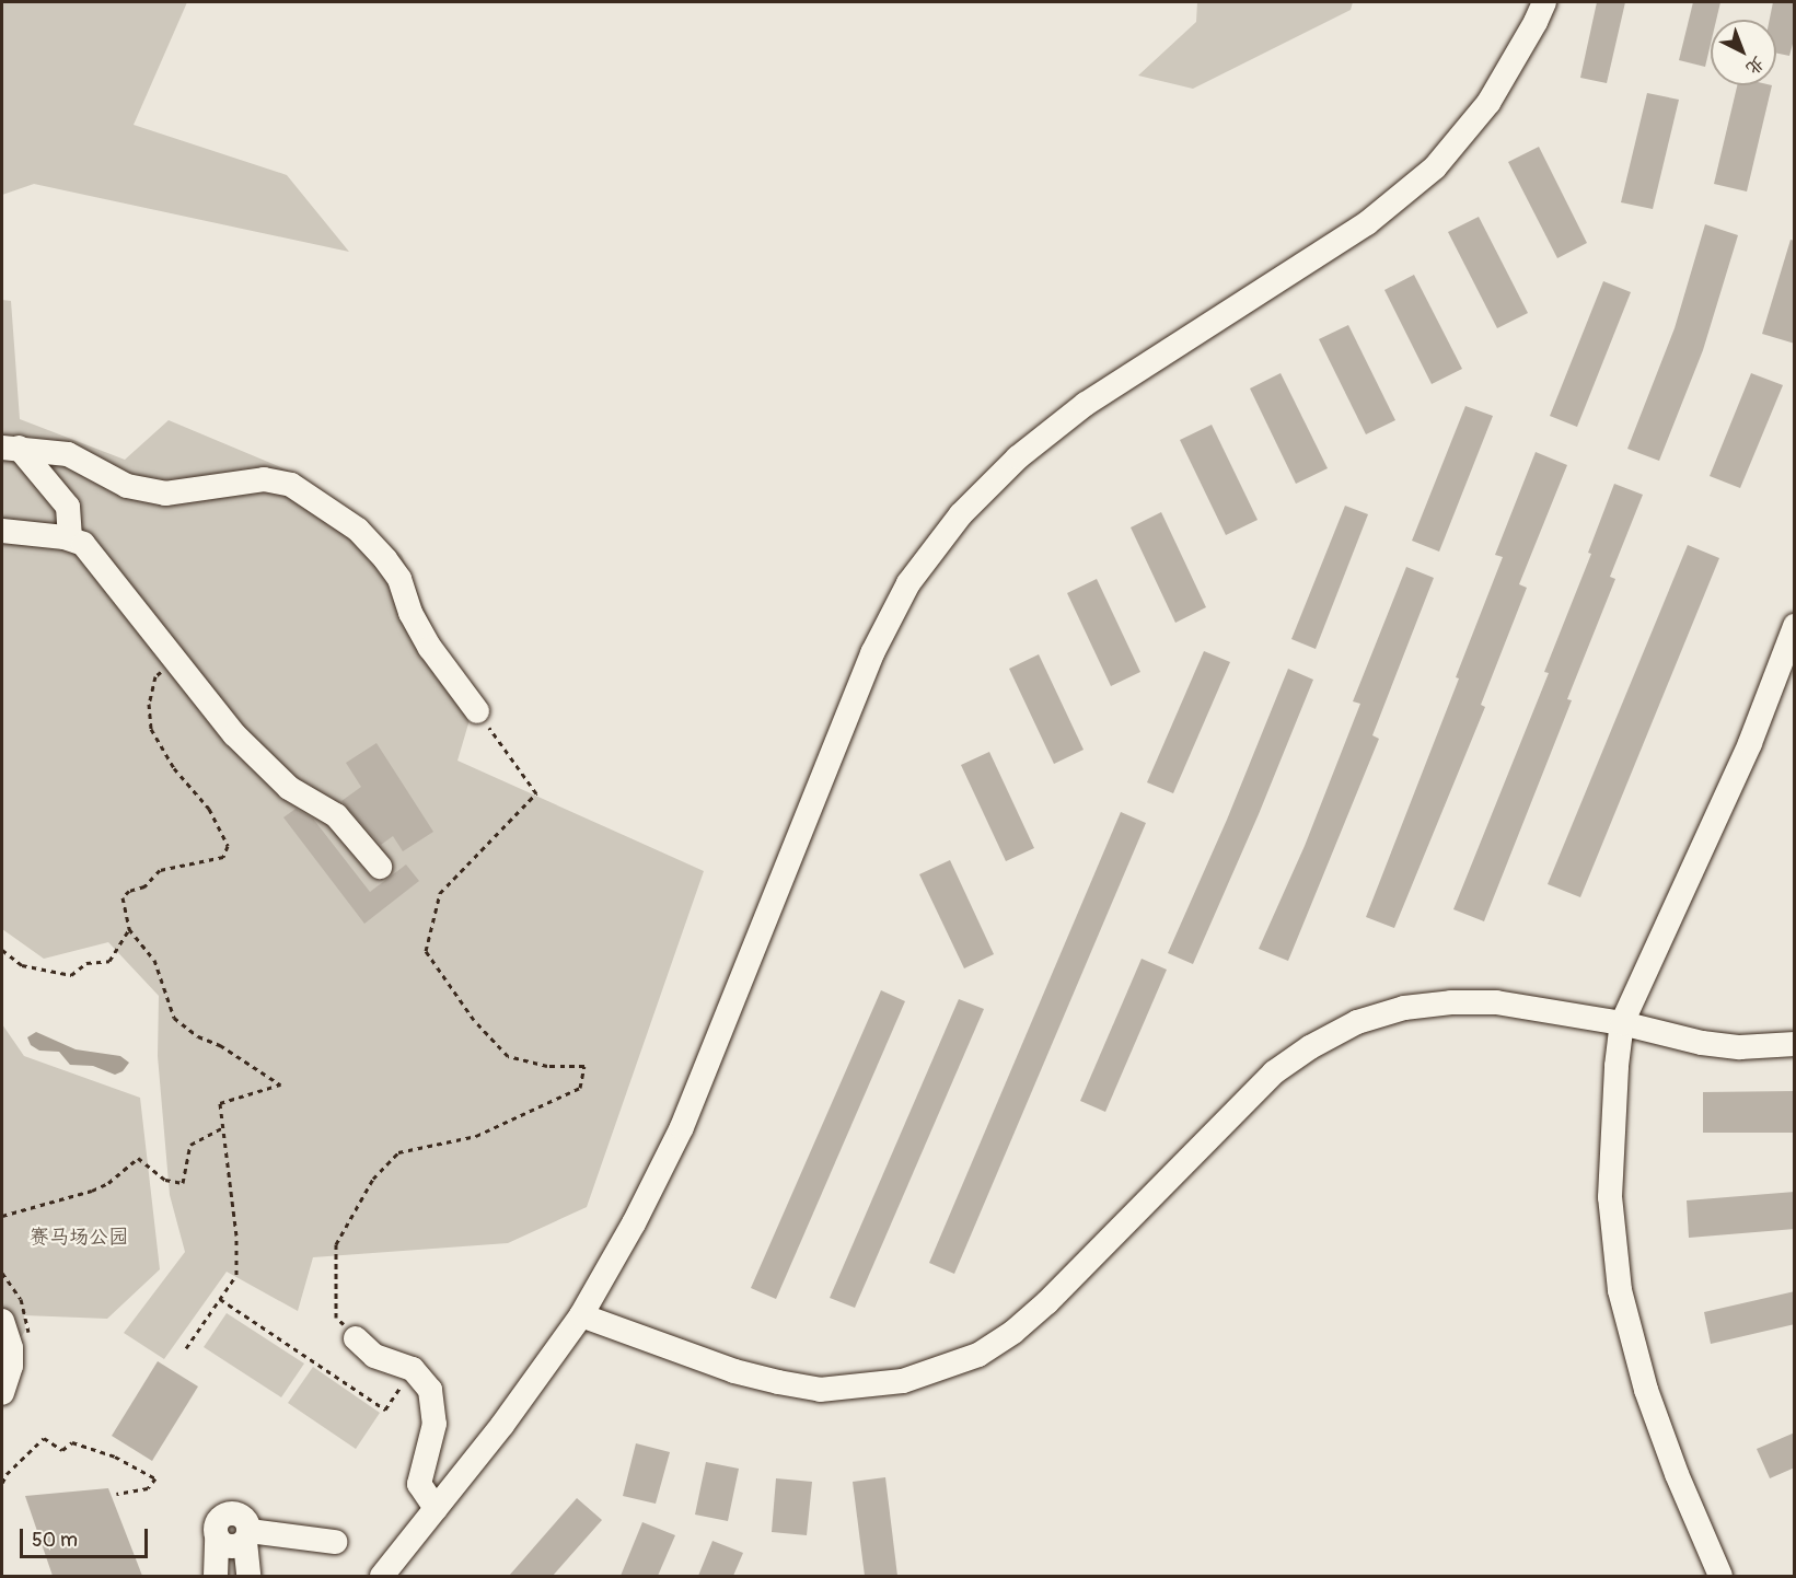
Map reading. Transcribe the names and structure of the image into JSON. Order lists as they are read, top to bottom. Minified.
{"parks":["赛马场公园"],"scale_bar":"50 m","north":"bottom right"}
